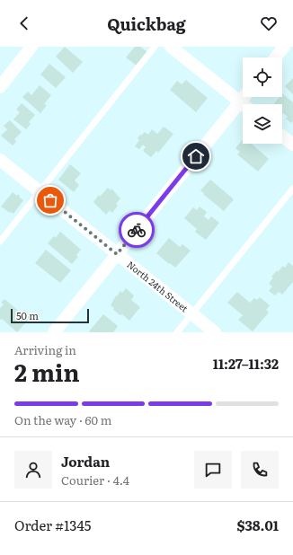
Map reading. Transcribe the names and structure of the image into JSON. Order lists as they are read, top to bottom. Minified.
{"streets":{"street":["North 24th Street"]},"scale_bar":"50 m","page":{"header":"Quickbag","scale":"50 m","heading":["2 min","Arriving in","11:27–11:32"],"panel":["Jordan","Courier · 4.4","Order #1345","$38.01"],"bar":"On the way · 60 m"}}
